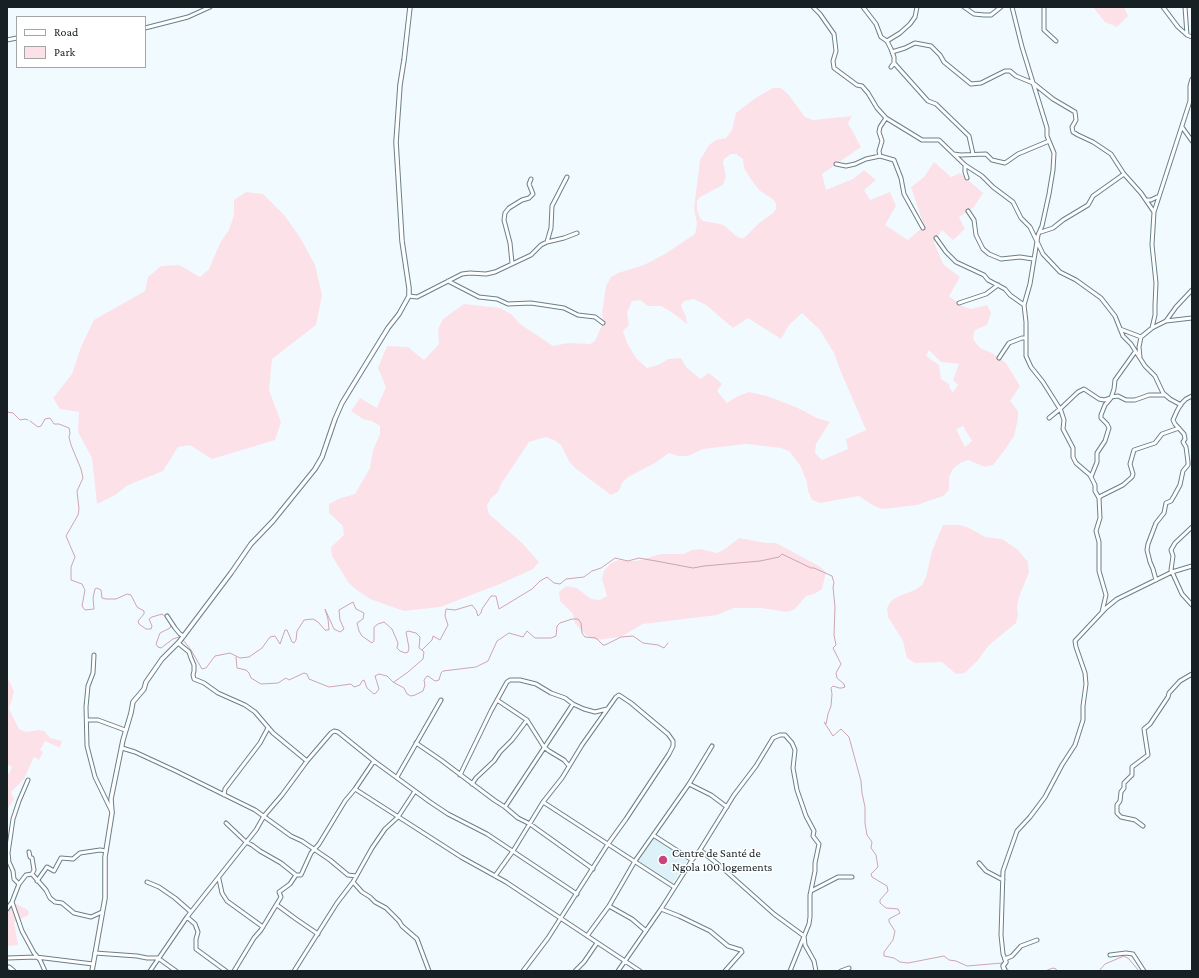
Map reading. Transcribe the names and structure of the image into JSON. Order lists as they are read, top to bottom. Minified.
{"places":["Centre de Santé de Ngola 100 logements"],"legend":["Road","Park"]}
